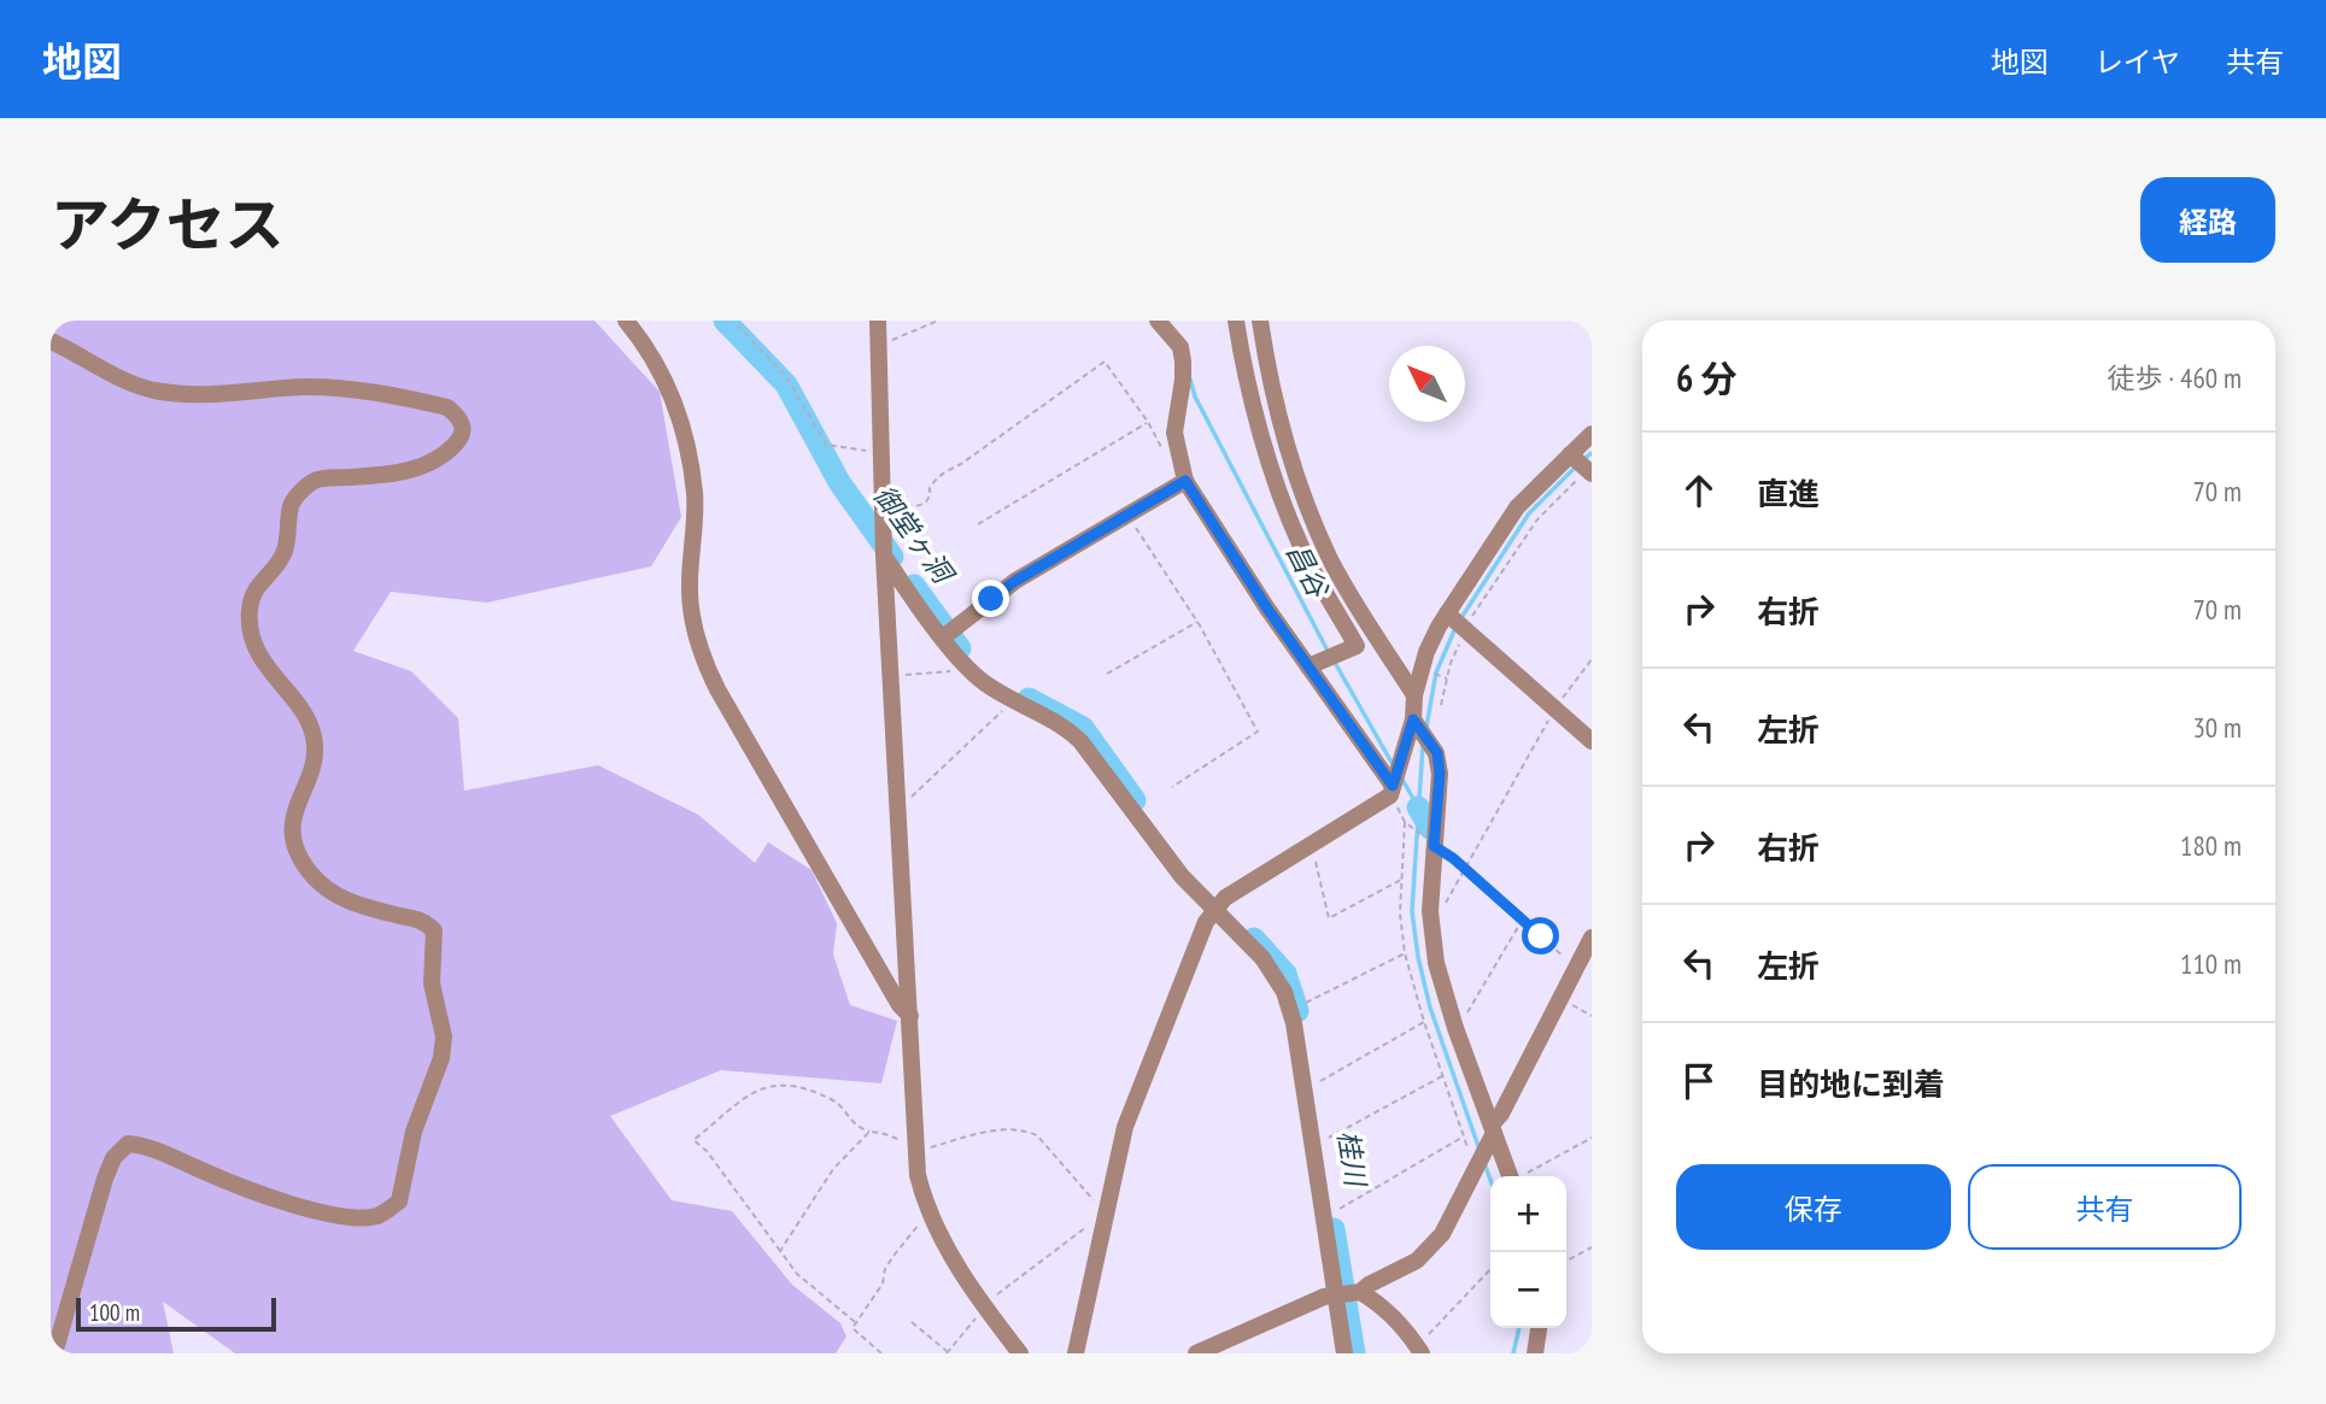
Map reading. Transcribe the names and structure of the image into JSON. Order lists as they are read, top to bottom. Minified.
{"water":["御堂ヶ洞","昌谷","桂川"],"scale_bar":"100 m","north":"top left","page":{"header":"地図","nav":["地図","レイヤ","共有"],"title":"アクセス","buttons":["経路",["保存","共有"]],"heading":["6 分","徒歩 · 460 m"],"list":[["直進","70 m"],["右折","70 m"],["左折","30 m"],["右折","180 m"],["左折","110 m"],"目的地に到着"],"map_buttons":["+","−"],"scale":"100 m"}}
